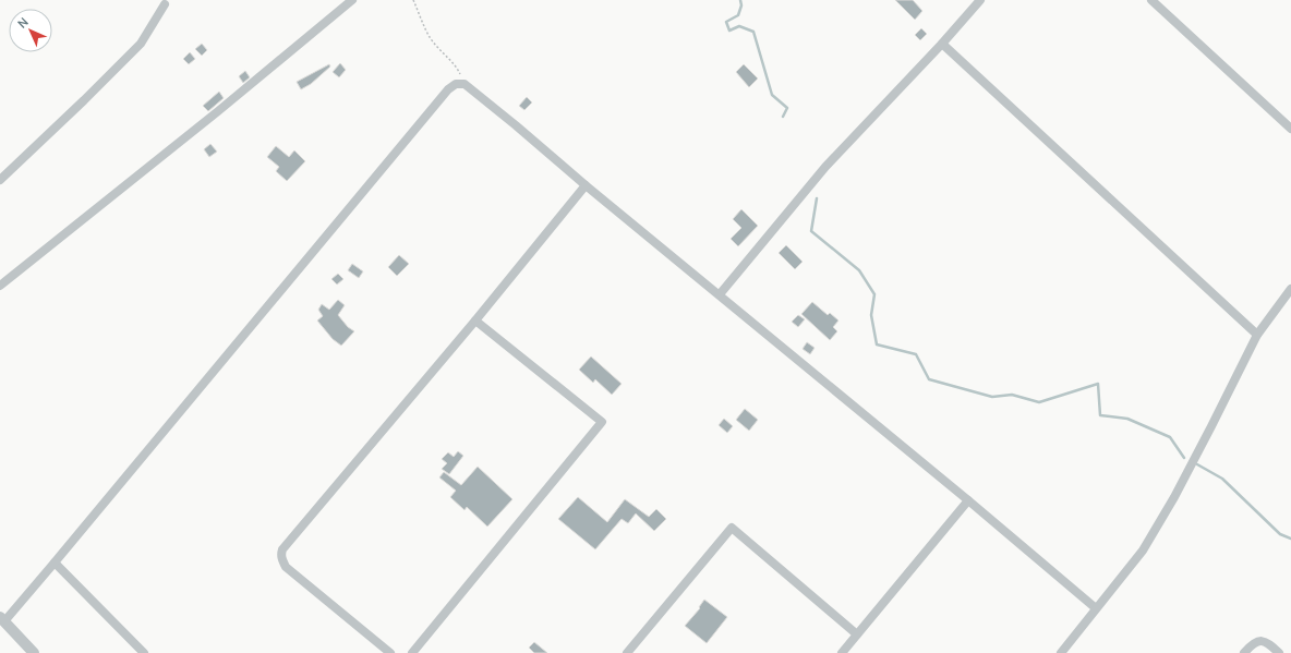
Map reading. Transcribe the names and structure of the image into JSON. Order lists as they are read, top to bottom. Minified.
{"north":"top left"}
